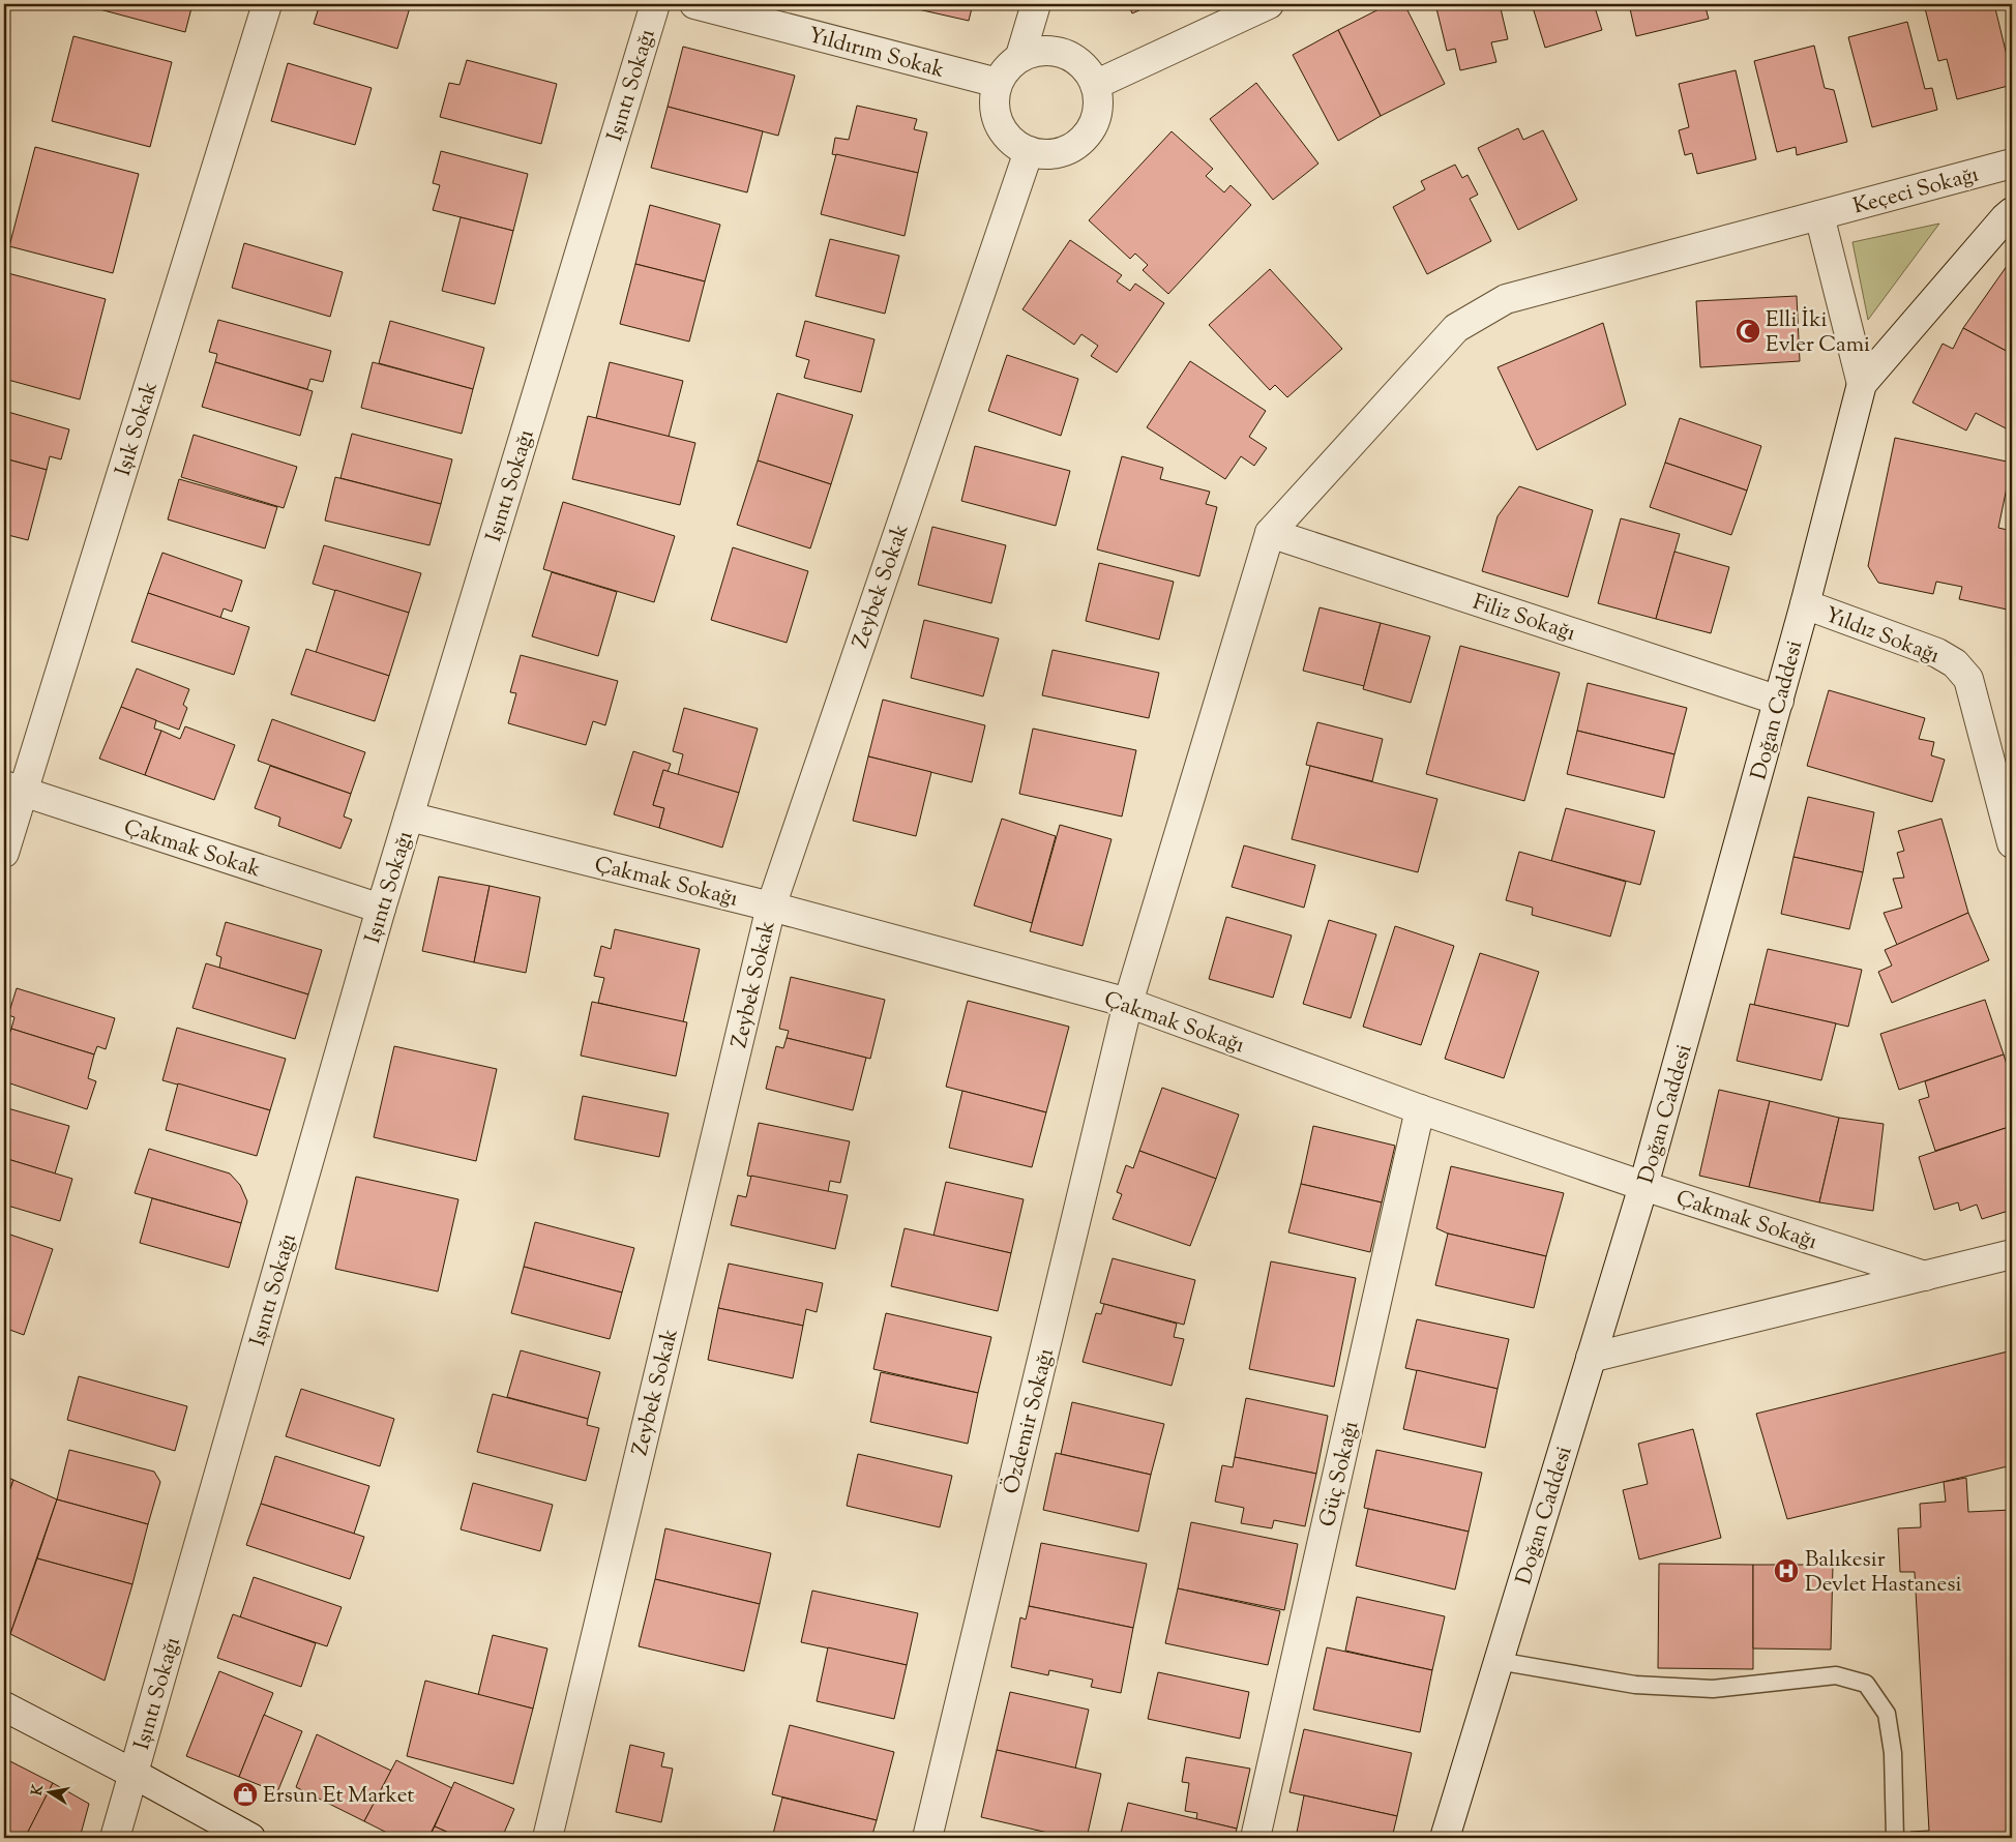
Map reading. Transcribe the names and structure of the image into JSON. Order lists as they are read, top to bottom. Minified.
{"streets":{"street":["Yıldırım Sokak","Işıntı Sokağı","Keçeci Sokağı","Işık Sokak","Zeybek Sokak","Filiz Sokağı","Yıldız Sokağı","Doğan Caddesi","Çakmak Sokak","Çakmak Sokağı","Özdemir Sokağı","Güç Sokağı"]},"crossings":[["Yıldırım Sokak","Zeybek Sokak"],["Işıntı Sokağı","Çakmak Sokak"],["Işıntı Sokağı","Çakmak Sokağı"],["Keçeci Sokağı","Filiz Sokağı"],["Keçeci Sokağı","Doğan Caddesi"],["Keçeci Sokağı","Özdemir Sokağı"],["Işık Sokak","Çakmak Sokak"],["Zeybek Sokak","Çakmak Sokağı"],["Filiz Sokağı","Doğan Caddesi"],["Filiz Sokağı","Özdemir Sokağı"],["Yıldız Sokağı","Doğan Caddesi"],["Doğan Caddesi","Çakmak Sokağı"],["Çakmak Sokağı","Özdemir Sokağı"],["Çakmak Sokağı","Güç Sokağı"]],"places":{"mosque":["Elli İki Evler Cami"],"hospital":["Balıkesir Devlet Hastanesi"],"shop":["Ersun Et Market"]},"north":"left"}
